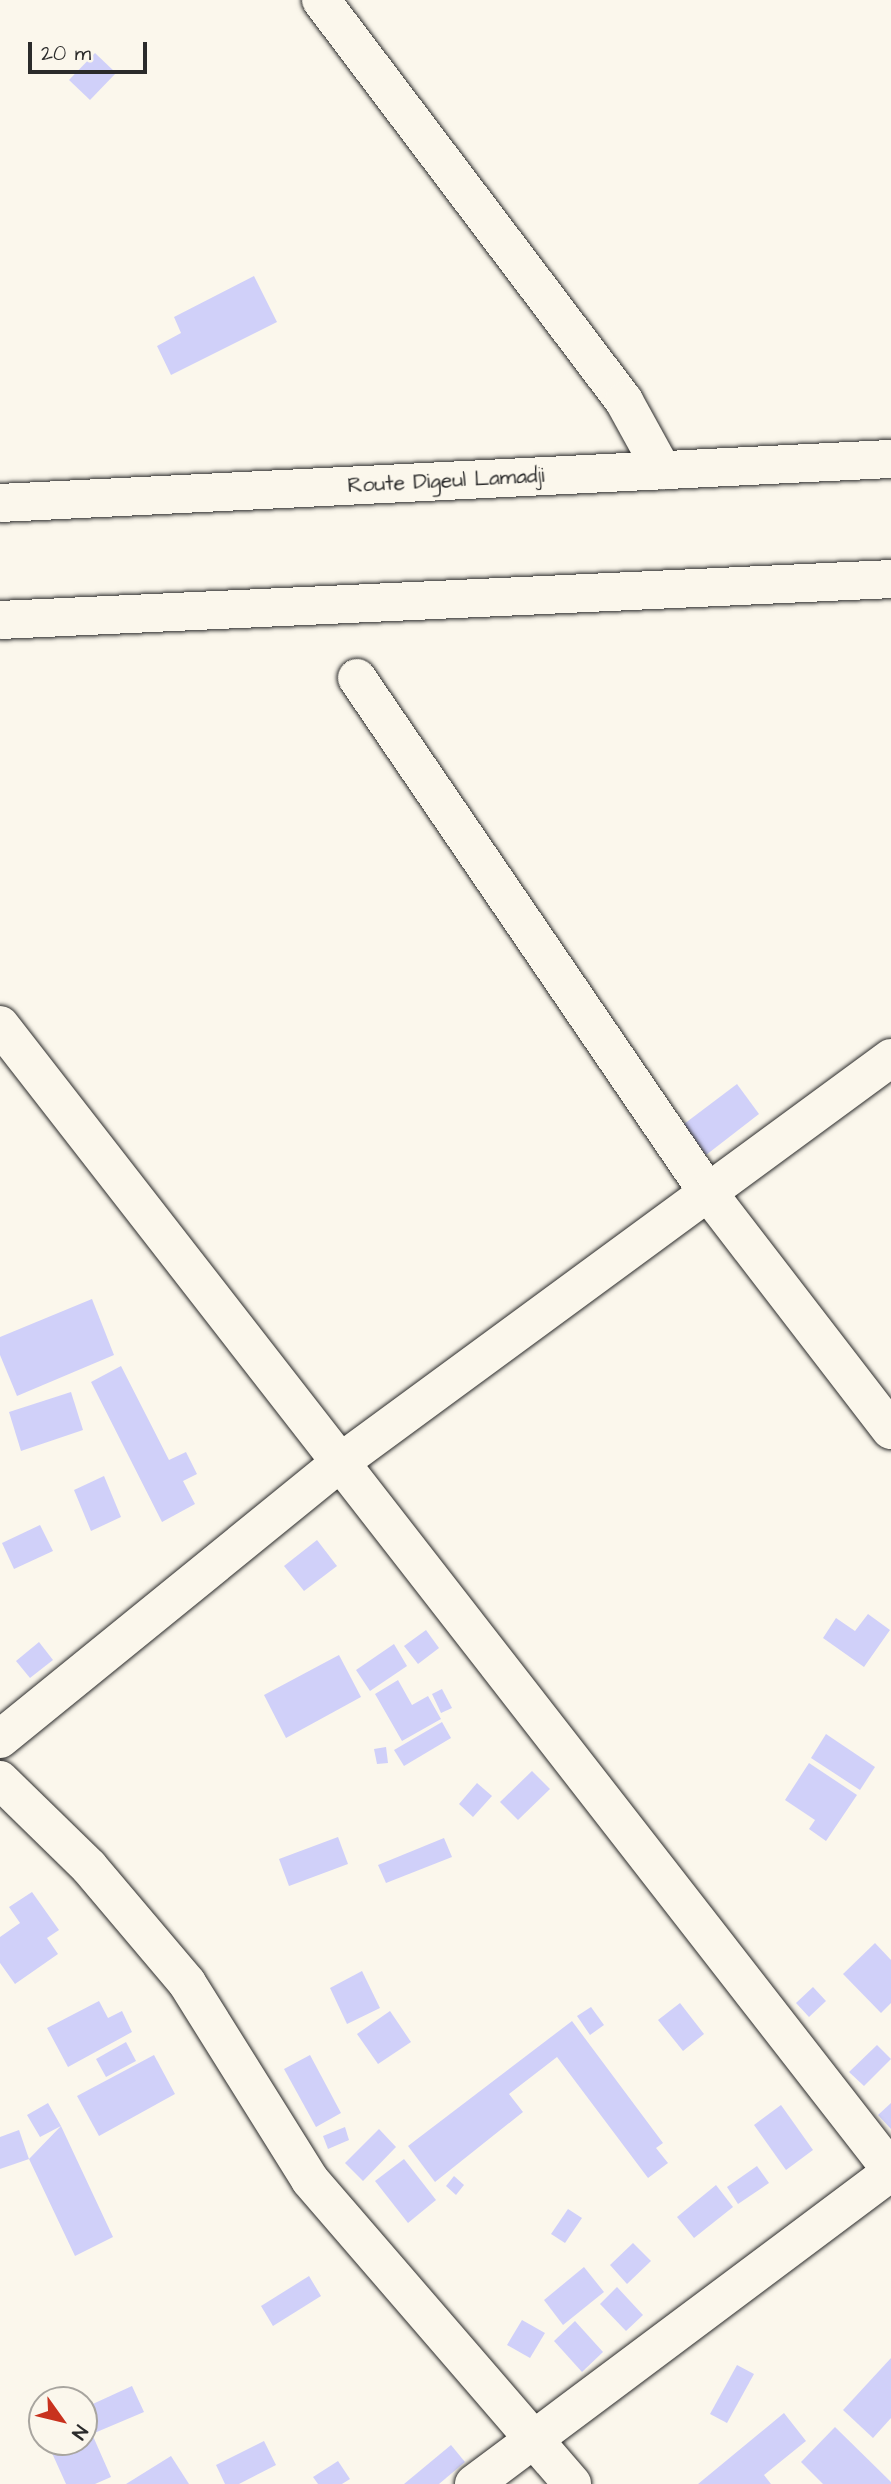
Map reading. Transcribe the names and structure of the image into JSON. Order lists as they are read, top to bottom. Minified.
{"streets":{"street":["Route Digeul Lamadji"]},"scale_bar":"20 m","north":"bottom right"}
